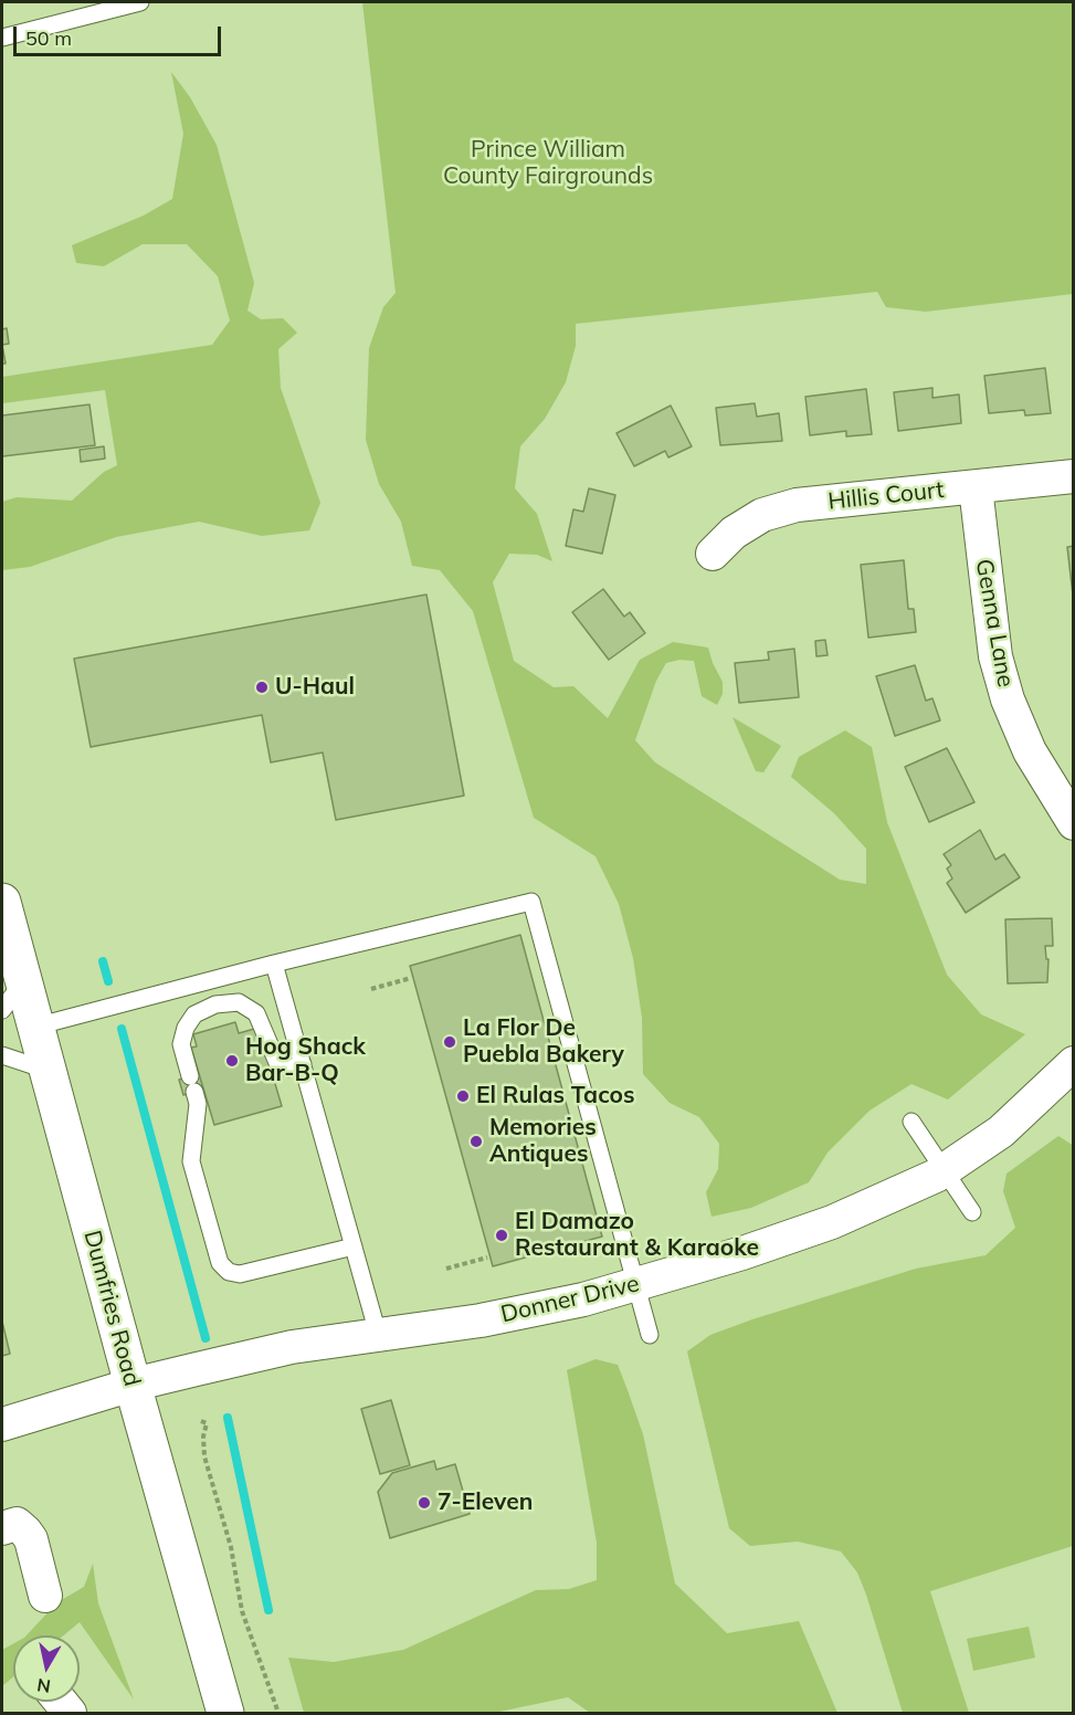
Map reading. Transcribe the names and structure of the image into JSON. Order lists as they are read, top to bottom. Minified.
{"streets":{"main road":["Dumfries Road"],"street":["Hillis Court","Genna Lane","Donner Drive"]},"crossings":[["Hillis Court","Genna Lane"],["Donner Drive","Dumfries Road"]],"parks":["Prince William County Fairgrounds"],"places":["U-Haul","La Flor De Puebla Bakery","Hog Shack Bar-B-Q","El Rulas Tacos","Memories Antiques","El Damazo Restaurant & Karaoke","7-Eleven"],"scale_bar":"50 m","north":"bottom"}
